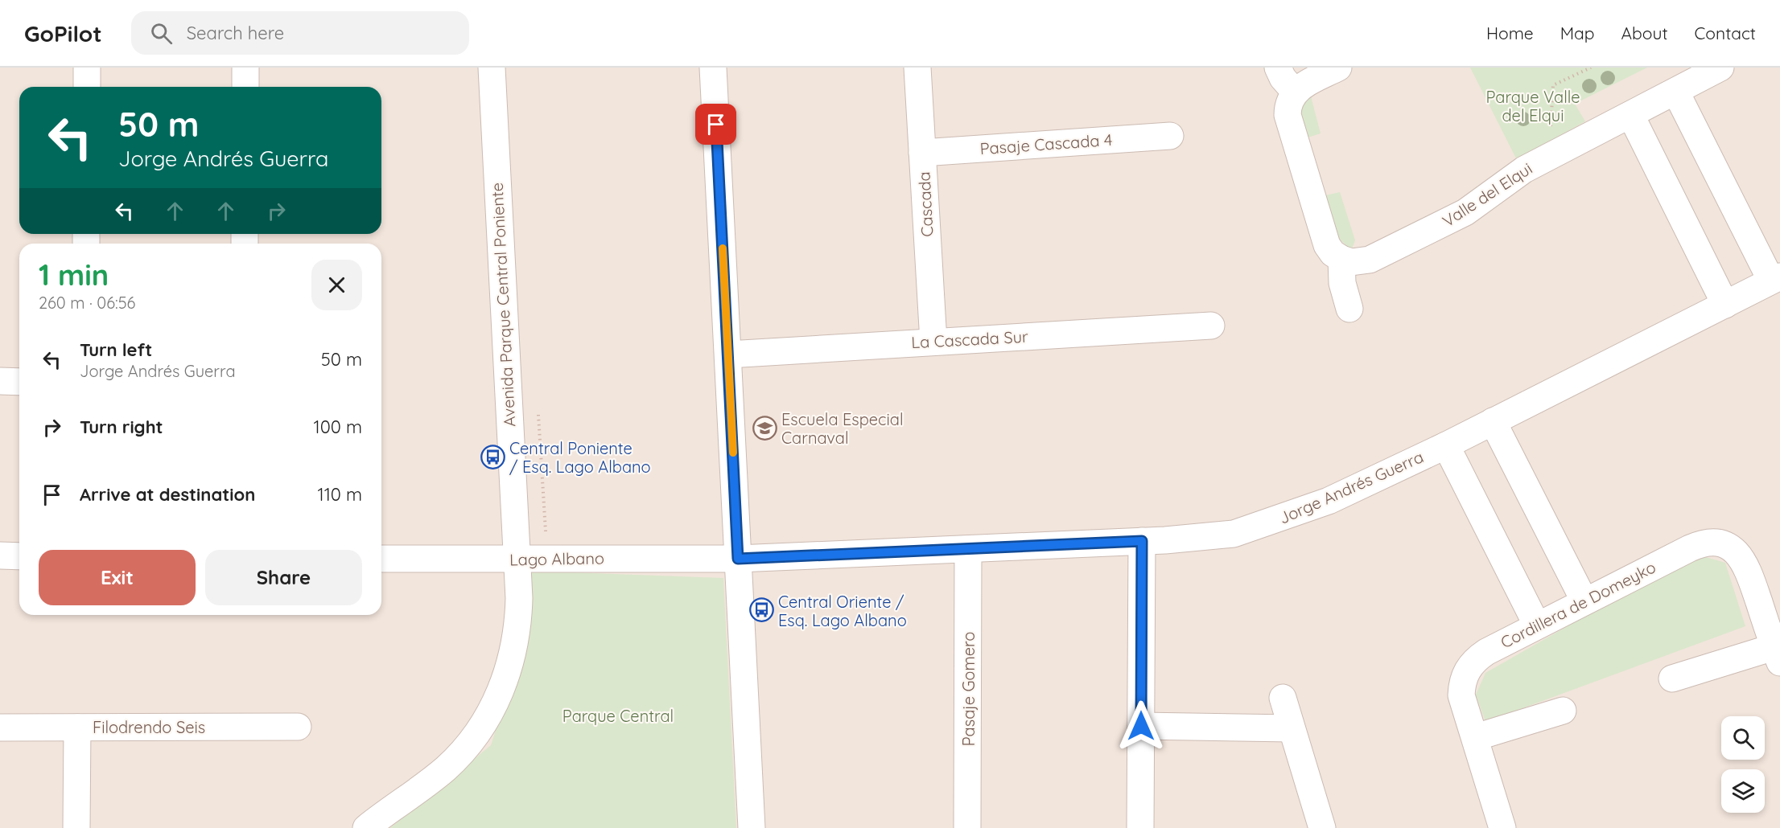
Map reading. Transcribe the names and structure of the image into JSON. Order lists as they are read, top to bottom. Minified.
{"streets":{"street":["Pasaje Cascada 4","Valle del Elqui","Cascada","Avenida Parque Central Poniente","La Cascada Sur","Jorge Andrés Guerra","Lago Albano","Cordillera de Domeyko","Pasaje Gomero","Filodrendo Seis"]},"crossings":[["Pasaje Cascada 4","Cascada"],["Cascada","La Cascada Sur"],["Avenida Parque Central Poniente","Lago Albano"],["Jorge Andrés Guerra","Lago Albano"],["Jorge Andrés Guerra","Pasaje Gomero"]],"parks":["Parque Valle del Elqui","Parque Central"],"places":{"school or university":["Escuela Especial Carnaval"],"bus stop":["Central Poniente / Esq. Lago Albano","Central Oriente / Esq. Lago Albano"]},"page":{"header":"GoPilot","search":"Search here","nav":["Home","Map","About","Contact"],"turn":["50 m","Jorge Andrés Guerra"],"heading":["1 min","260 m · 06:56"],"list":[{"name":"Turn left","note":"Jorge Andrés Guerra","value":"50 m"},{"name":"Turn right","value":"100 m"},{"name":"Arrive at destination","value":"110 m"}],"buttons":["Exit","Share"]}}
